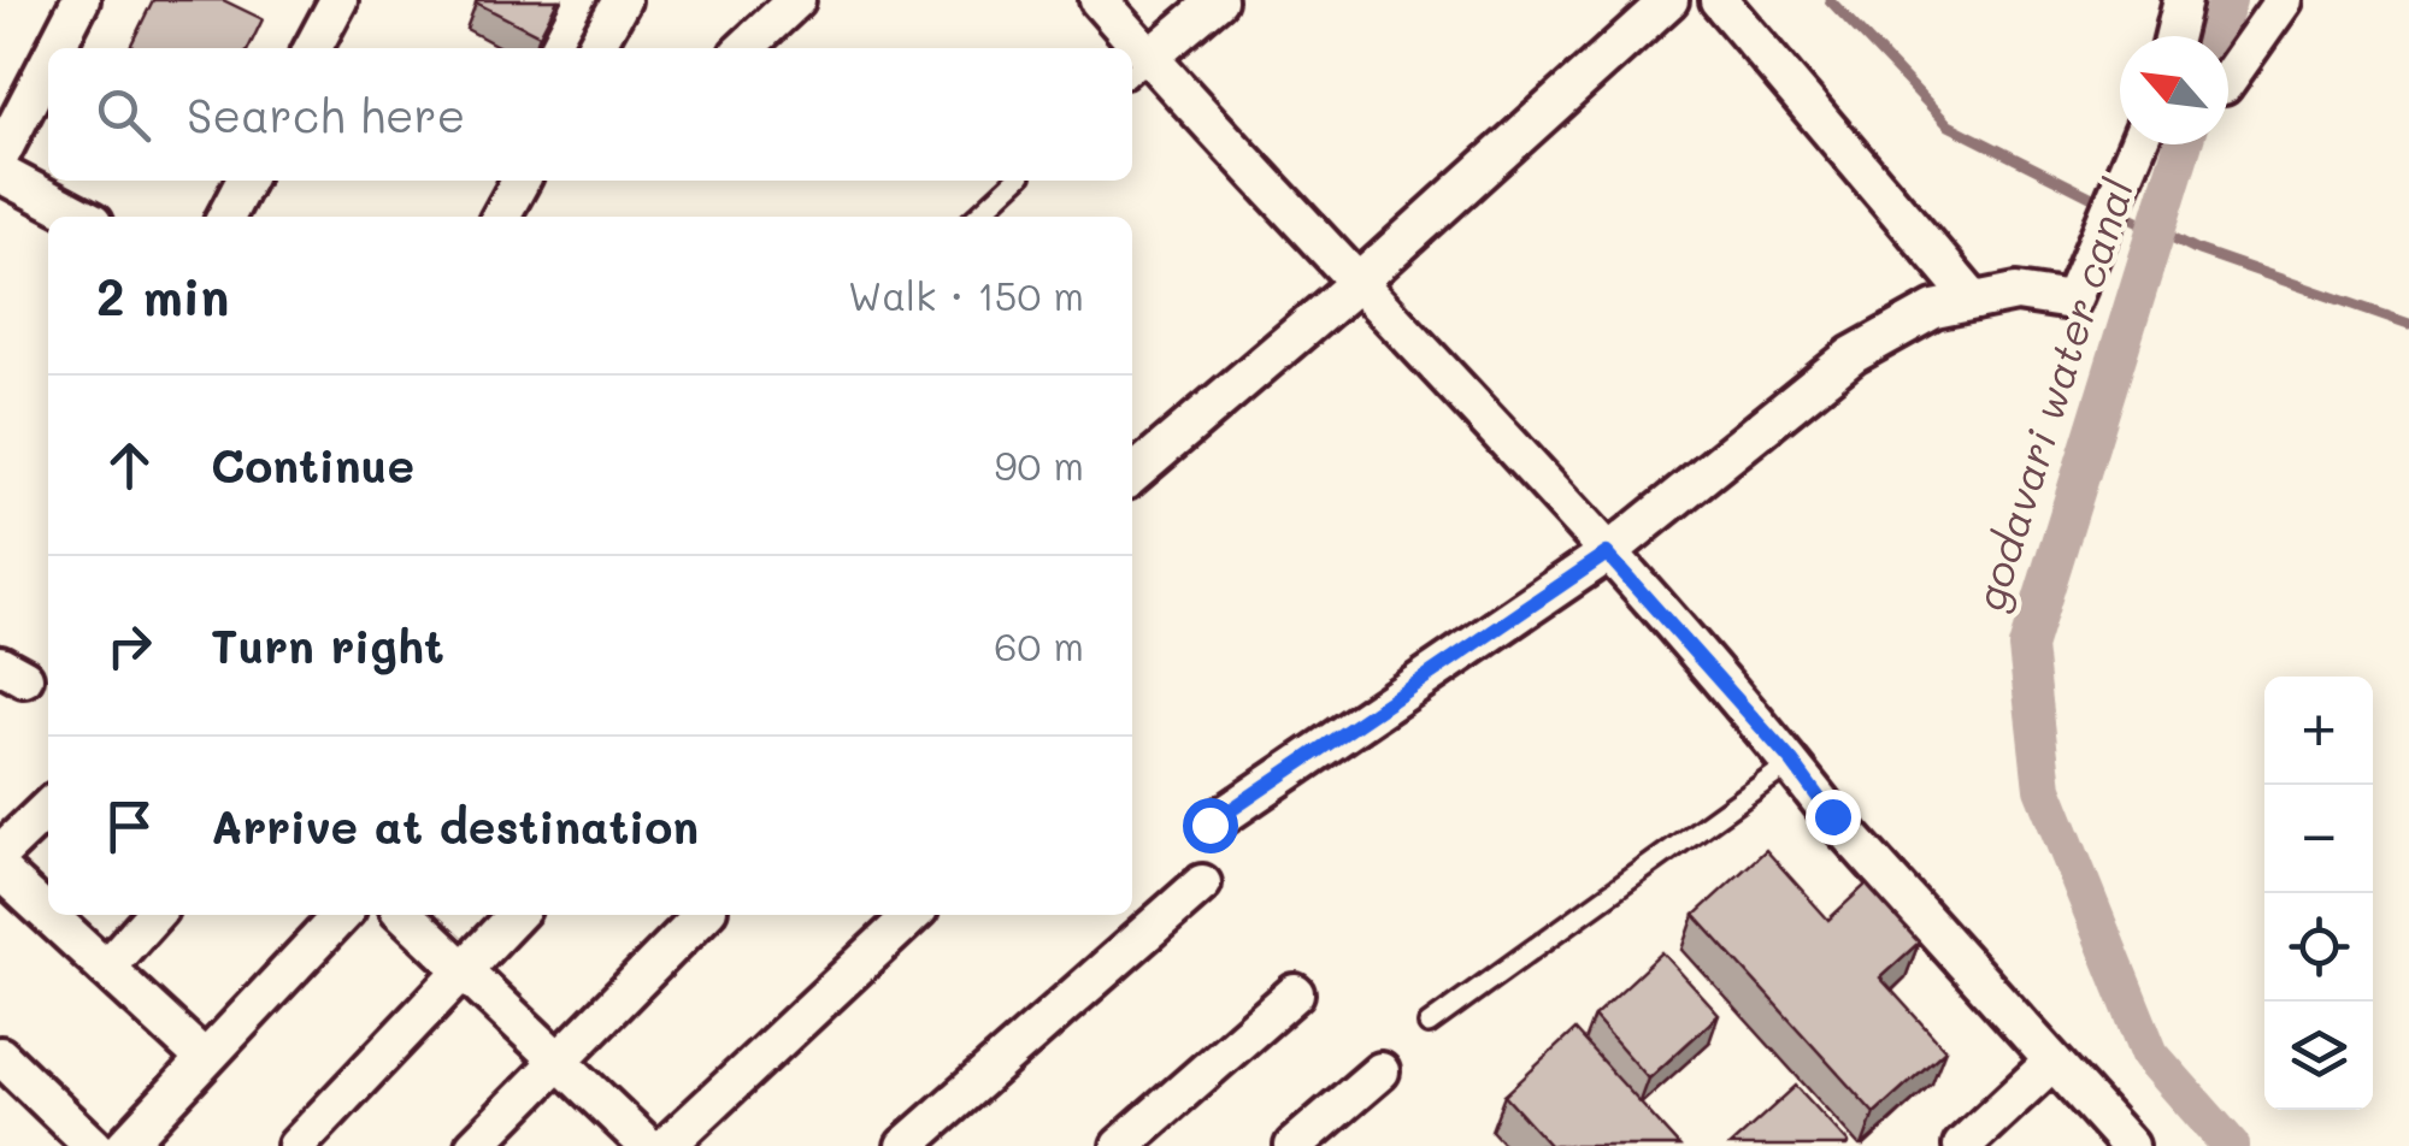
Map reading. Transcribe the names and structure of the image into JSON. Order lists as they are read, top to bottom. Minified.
{"water":["godavari water canal"],"north":"top left","page":{"search":"Search here","heading":["2 min","Walk · 150 m"],"list":[["Continue","90 m"],["Turn right","60 m"],"Arrive at destination"],"map_buttons":["+","−"]}}
